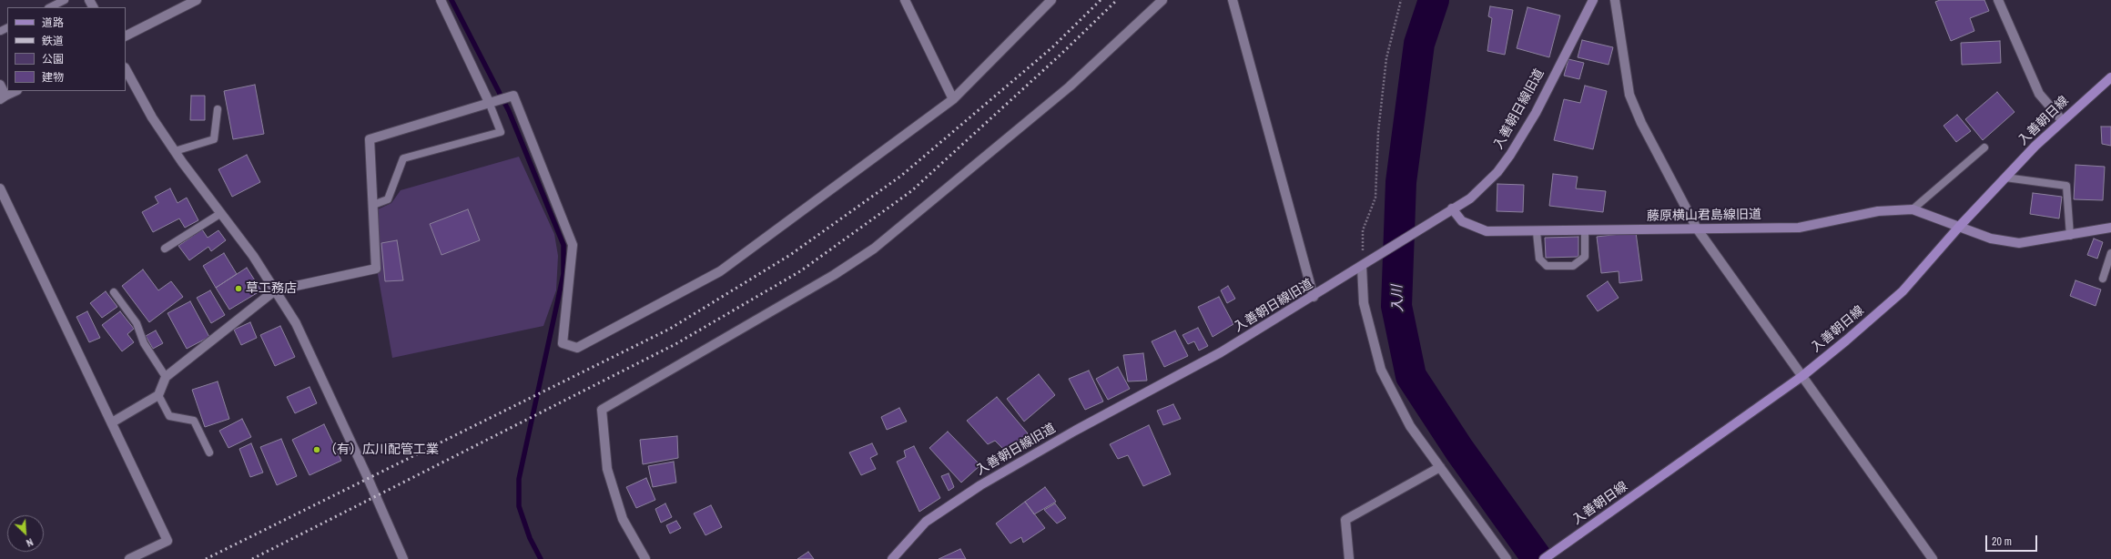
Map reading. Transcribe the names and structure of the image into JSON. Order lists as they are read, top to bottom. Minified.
{"streets":{"main road":["入善朝日線"],"street":["入善朝日線旧道","藤原横山君島線旧道"]},"crossings":[["入善朝日線旧道","藤原横山君島線旧道"],["入善朝日線","藤原横山君島線旧道"]],"water":["入川"],"places":["草工務店","（有）広川配管工業"],"legend":["道路","鉄道","公園","建物"],"scale_bar":"20 m","north":"bottom right"}
